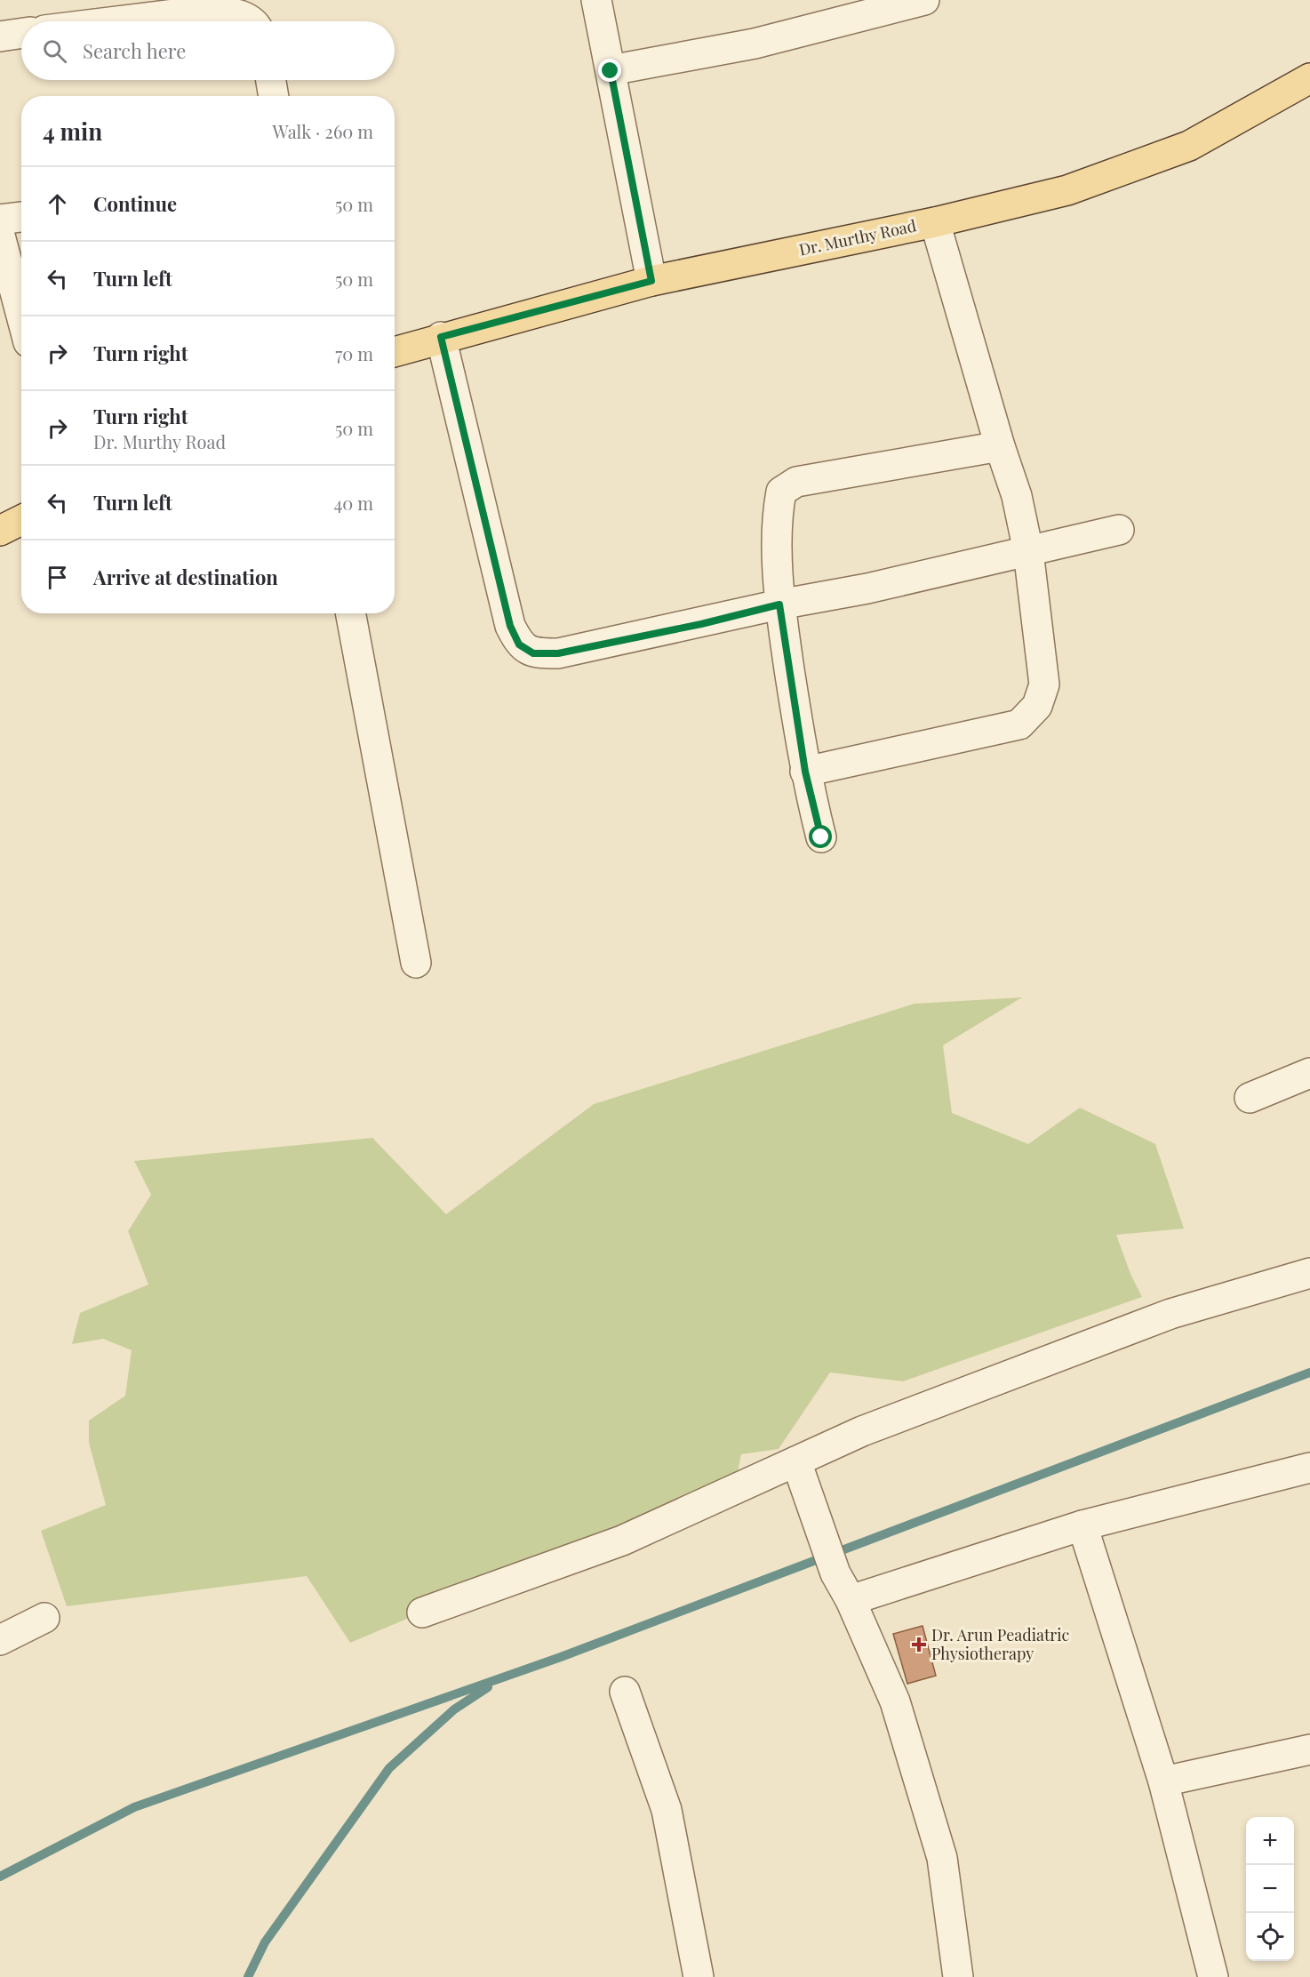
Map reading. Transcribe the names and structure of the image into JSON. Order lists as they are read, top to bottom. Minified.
{"streets":{"main road":["Dr. Murthy Road"]},"places":{"health":["Dr. Arun Peadiatric Physiotherapy"]},"page":{"search":"Search here","heading":["4 min","Walk · 260 m"],"list":[["Continue","50 m"],["Turn left","50 m"],["Turn right","70 m"],["Turn right","Dr. Murthy Road","50 m"],["Turn left","40 m"],"Arrive at destination"],"map_buttons":["+","−"]}}
